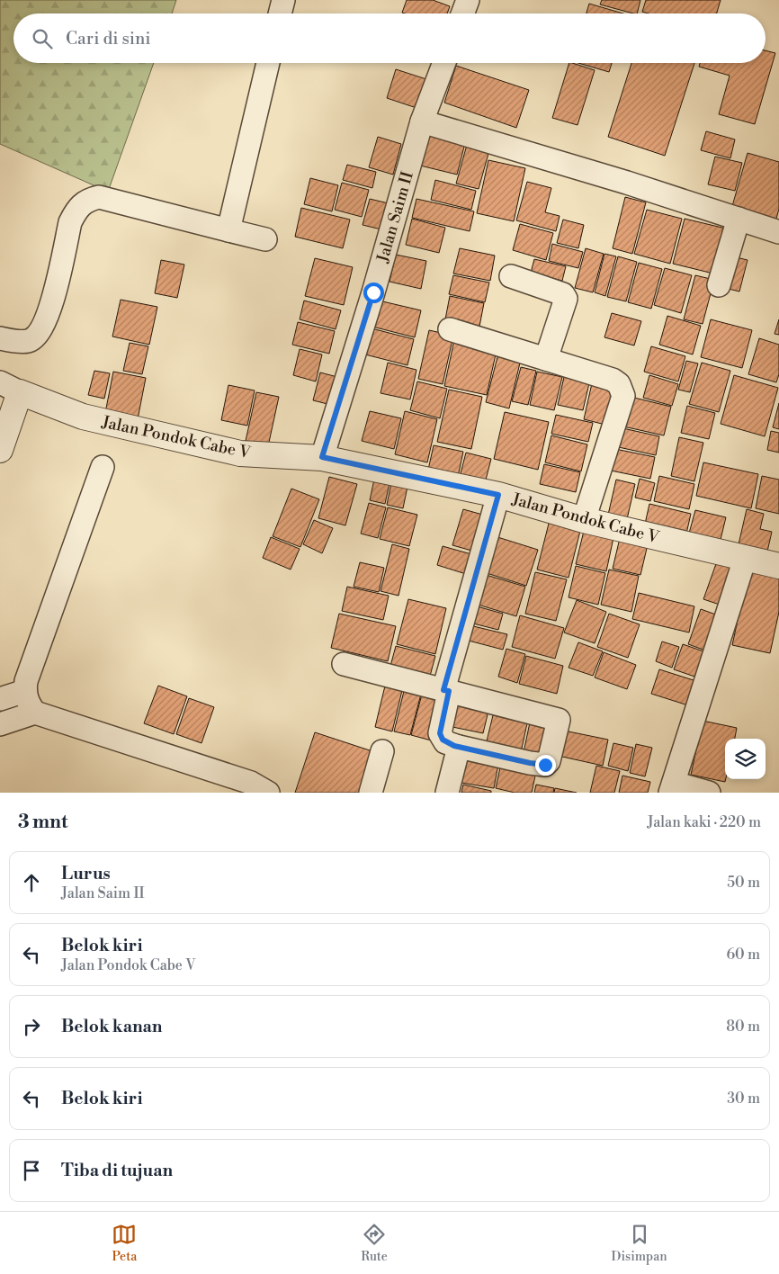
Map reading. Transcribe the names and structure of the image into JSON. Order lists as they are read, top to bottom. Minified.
{"streets":{"street":["Jalan Saim II","Jalan Pondok Cabe V"]},"crossings":[["Jalan Saim II","Jalan Pondok Cabe V"]],"page":{"search":"Cari di sini","heading":["3 mnt","Jalan kaki · 220 m"],"list":[["Lurus","Jalan Saim II","50 m"],["Belok kiri","Jalan Pondok Cabe V","60 m"],["Belok kanan","80 m"],["Belok kiri","30 m"],"Tiba di tujuan"],"nav":["Peta","Rute","Disimpan"]}}
